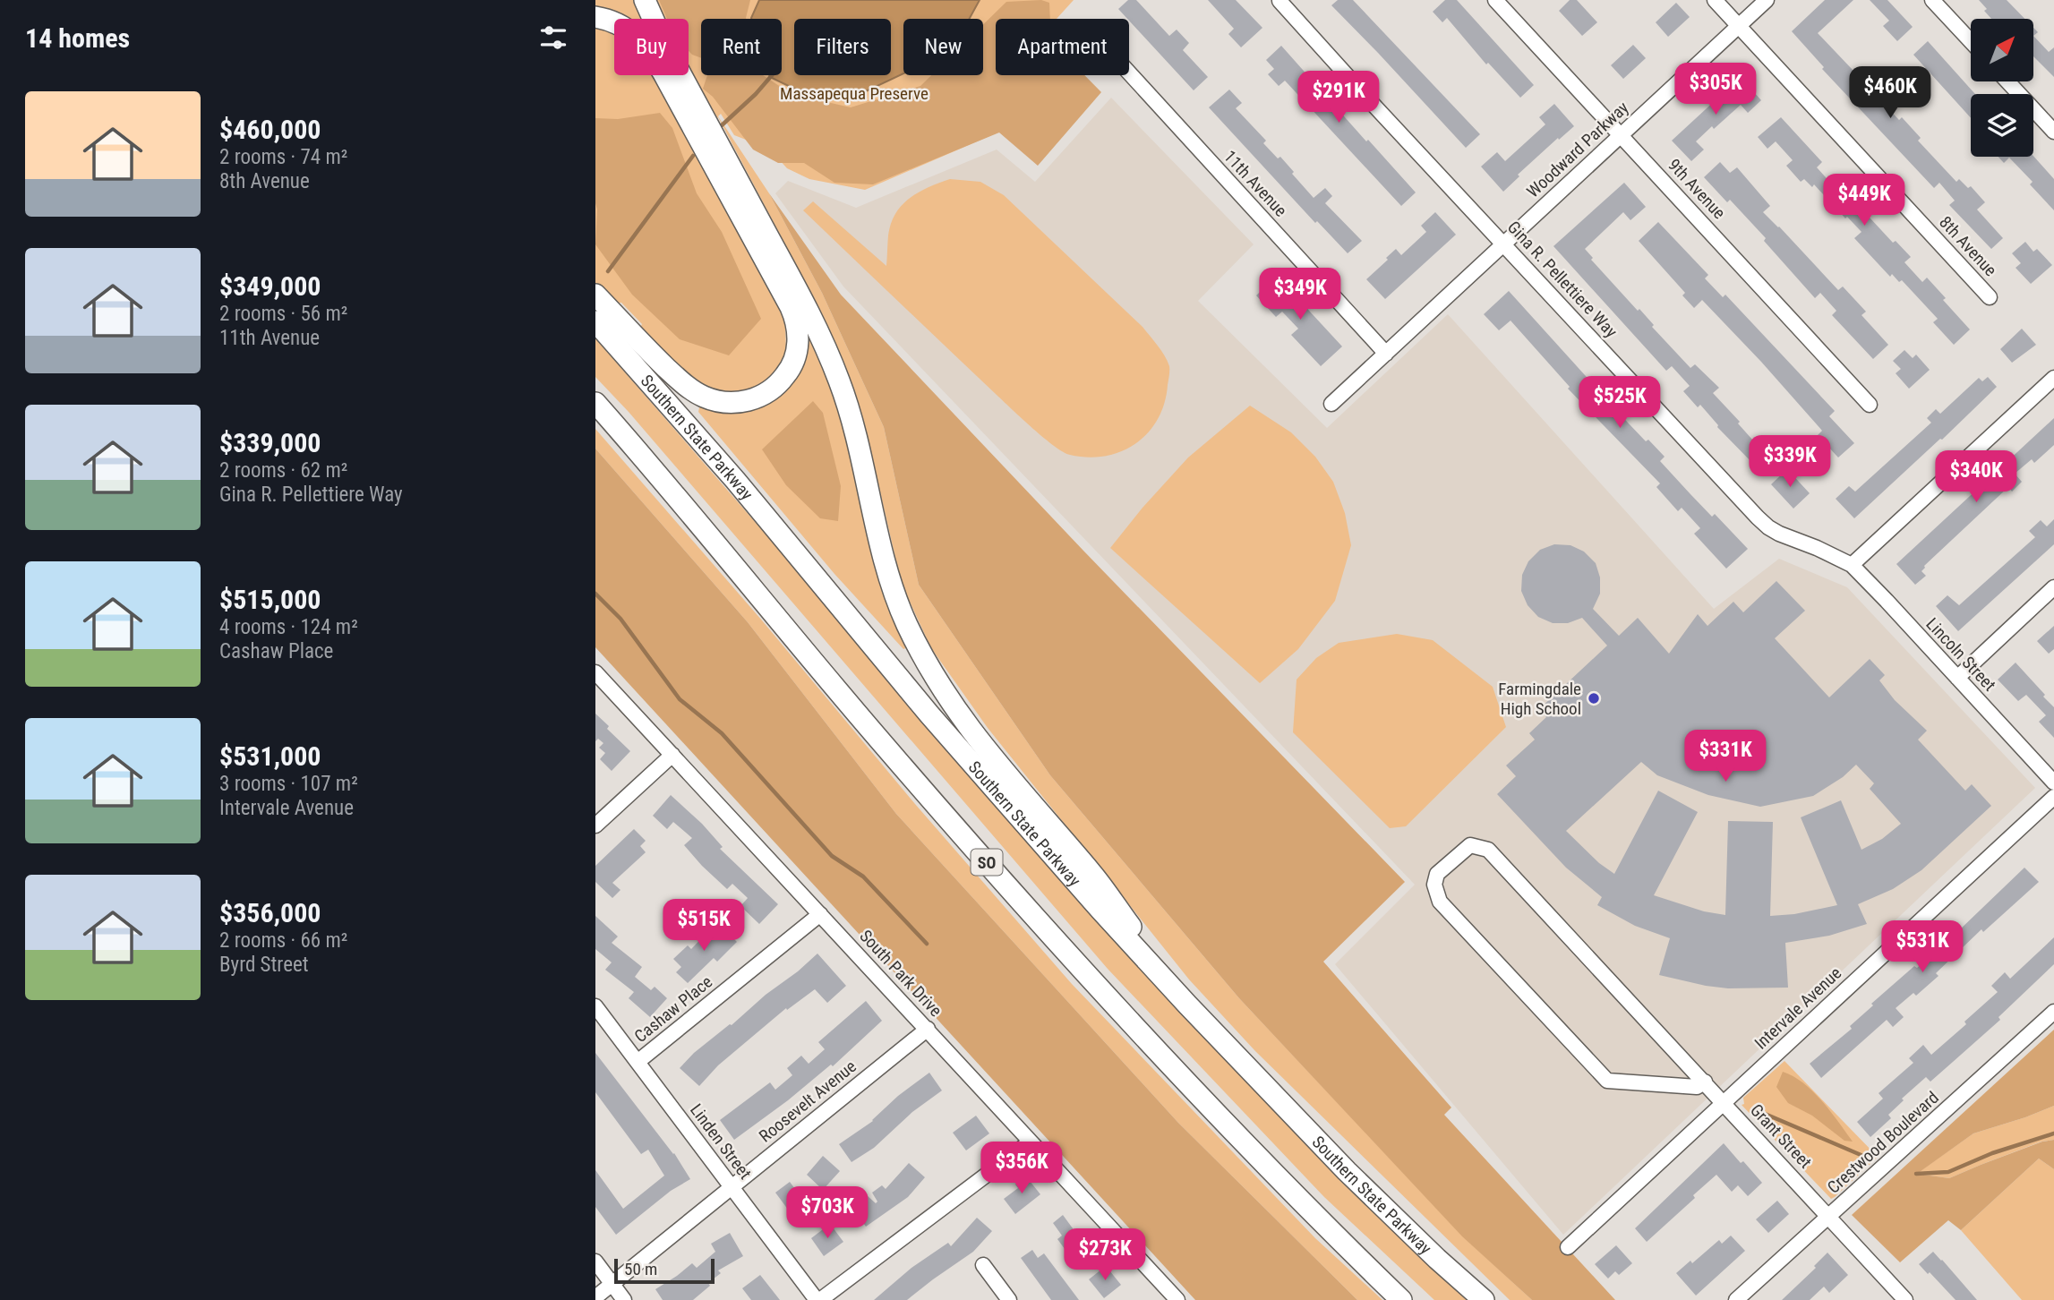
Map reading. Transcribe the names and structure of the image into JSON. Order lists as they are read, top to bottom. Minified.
{"streets":{"highway":["Southern State Parkway","SO"],"street":["Woodward Parkway","11th Avenue","9th Avenue","8th Avenue","Gina R. Pellettiere Way","Lincoln Street","South Park Drive","Intervale Avenue","Cashaw Place","Roosevelt Avenue","Grant Street","Linden Street","Crestwood Boulevard"]},"crossings":[["Woodward Parkway","11th Avenue"],["Woodward Parkway","9th Avenue"],["Woodward Parkway","8th Avenue"],["Woodward Parkway","Gina R. Pellettiere Way"],["Gina R. Pellettiere Way","Lincoln Street"],["South Park Drive","Cashaw Place"],["South Park Drive","Roosevelt Avenue"],["Intervale Avenue","Grant Street"],["Cashaw Place","Linden Street"],["Roosevelt Avenue","Linden Street"],["Grant Street","Crestwood Boulevard"]],"parks":["Massapequa Preserve"],"places":["Farmingdale High School"],"scale_bar":"50 m","north":"top right","page":{"heading":"14 homes","chip":["Buy","Rent","Filters","New","Apartment"],"price":["$305K","$460K","$291K","$449K","$349K","$525K","$339K","$340K","$331K","$515K","$531K","$356K","$703K","$273K"],"list":[{"name":"$460,000","note":"2 rooms · 74 m² · 8th Avenue"},{"name":"$349,000","note":"2 rooms · 56 m² · 11th Avenue"},{"name":"$339,000","note":"2 rooms · 62 m² · Gina R. Pellettiere Way"},{"name":"$515,000","note":"4 rooms · 124 m² · Cashaw Place"},{"name":"$531,000","note":"3 rooms · 107 m² · Intervale Avenue"},{"name":"$356,000","note":"2 rooms · 66 m² · Byrd Street"}],"scale":"50 m"}}
